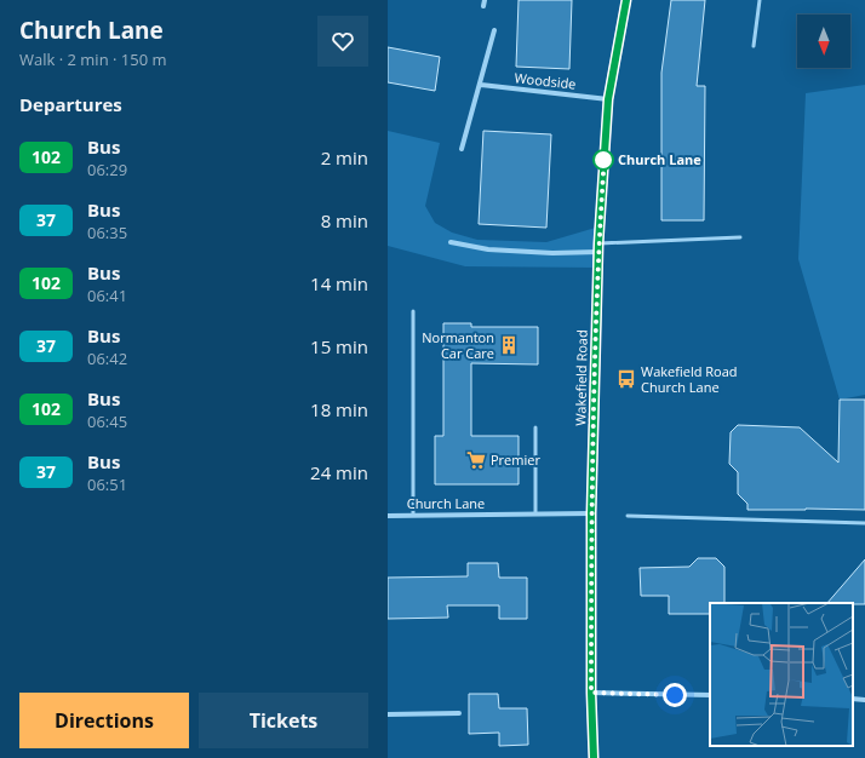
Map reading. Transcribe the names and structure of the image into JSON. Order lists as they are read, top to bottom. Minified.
{"streets":{"street":["Woodside","Wakefield Road","Church Lane"]},"crossings":[["Woodside","Wakefield Road"],["Wakefield Road","Church Lane"]],"places":{"other":["Church Lane"],"building":["Normanton Car Care"],"bus stop":["Wakefield Road Church Lane"],"supermarket":["Premier"]},"lines":["bus line 102"],"north":"bottom","page":{"heading":[["Church Lane","Walk · 2 min · 150 m"],"Departures"],"list":[{"mark":"102","name":"Bus","note":"06:29","value":"2 min"},{"mark":"37","name":"Bus","note":"06:35","value":"8 min"},{"mark":"102","name":"Bus","note":"06:41","value":"14 min"},{"mark":"37","name":"Bus","note":"06:42","value":"15 min"},{"mark":"102","name":"Bus","note":"06:45","value":"18 min"},{"mark":"37","name":"Bus","note":"06:51","value":"24 min"}],"buttons":["Directions","Tickets"]}}
